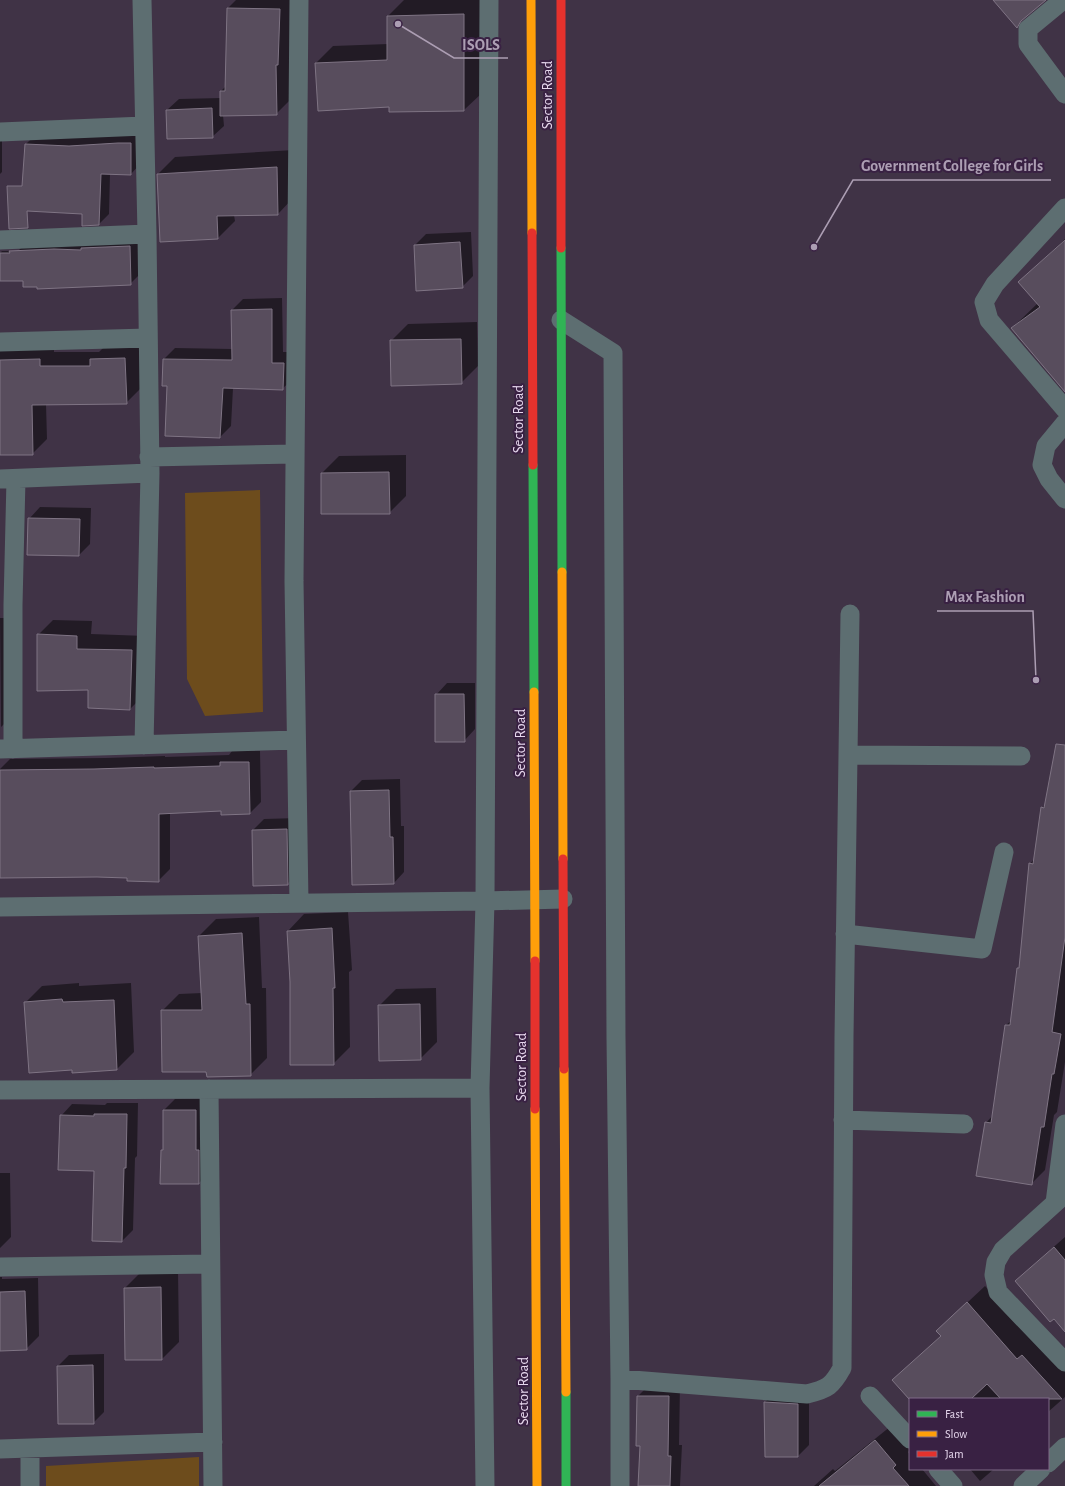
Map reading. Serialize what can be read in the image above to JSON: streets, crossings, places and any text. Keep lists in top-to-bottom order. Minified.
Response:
{"streets":{"main road":["Sector Road"]},"places":["ISOLS","Government College for Girls","Max Fashion"],"legend":["Fast","Slow","Jam"]}
